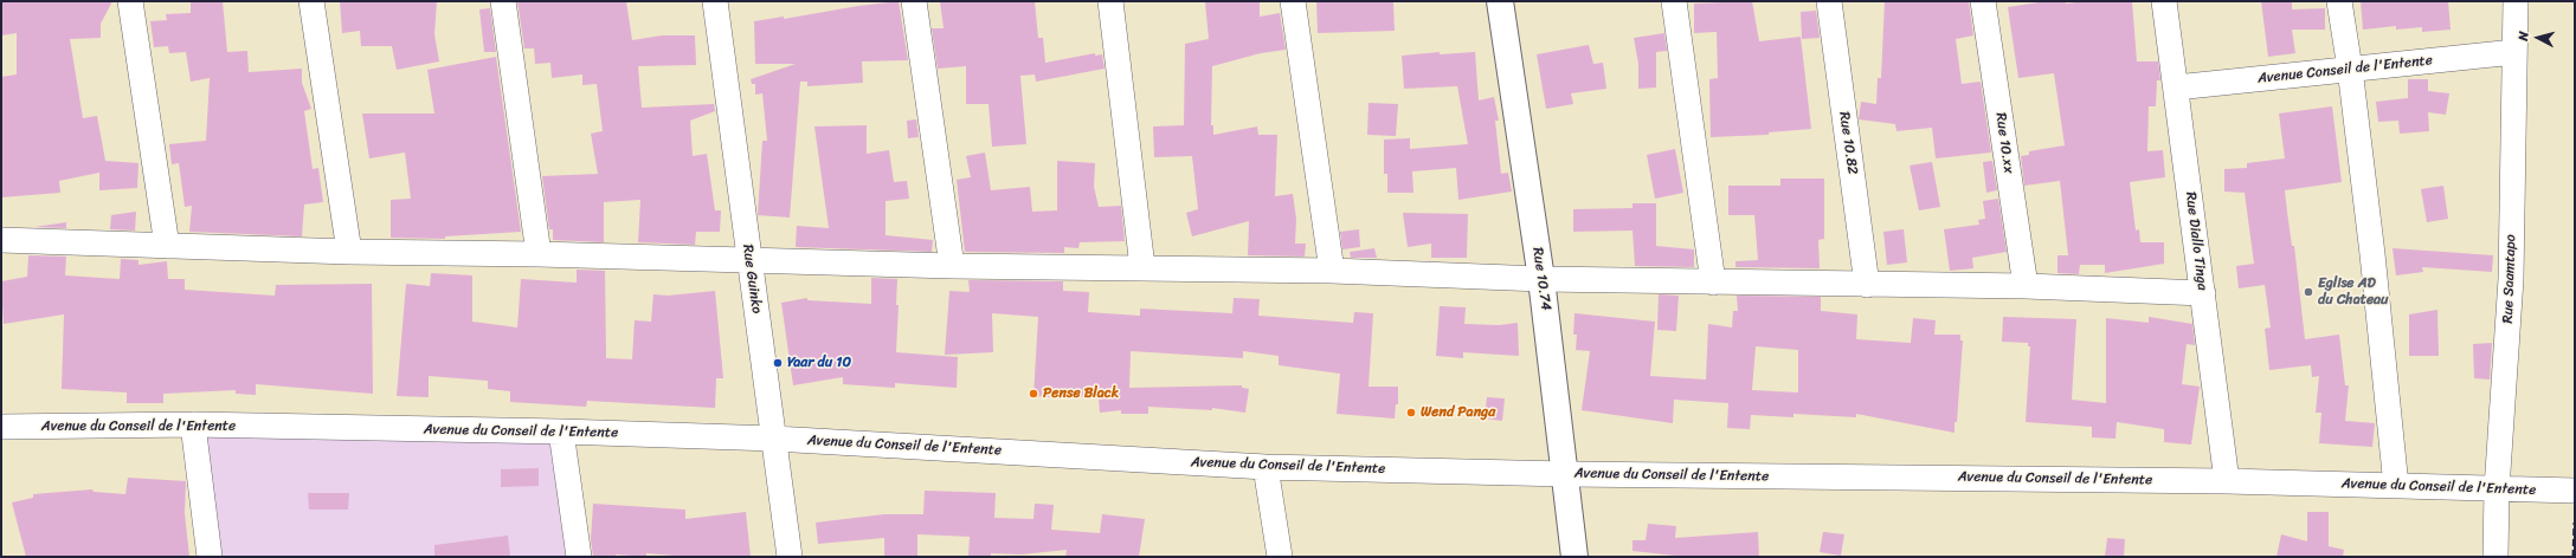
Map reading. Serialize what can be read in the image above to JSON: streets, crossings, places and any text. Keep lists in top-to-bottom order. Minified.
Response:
{"streets":{"main road":["Rue 10.74"],"street":["Avenue Conseil de l'Entente","Rue 10.82","Rue 10.xx","Rue Diallo Tinga","Rue Guinko","Rue Saamtapo","Avenue du Conseil de l'Entente"]},"crossings":[["Avenue Conseil de l'Entente","Rue Diallo Tinga"],["Avenue Conseil de l'Entente","Rue Saamtapo"],["Rue Diallo Tinga","Avenue du Conseil de l'Entente"],["Rue Guinko","Avenue du Conseil de l'Entente"],["Rue 10.74","Avenue du Conseil de l'Entente"],["Rue Saamtapo","Avenue du Conseil de l'Entente"]],"places":["Eglise AD du Chateau","Yaar du 10","Pense Black","Wend Panga"],"north":"left"}
